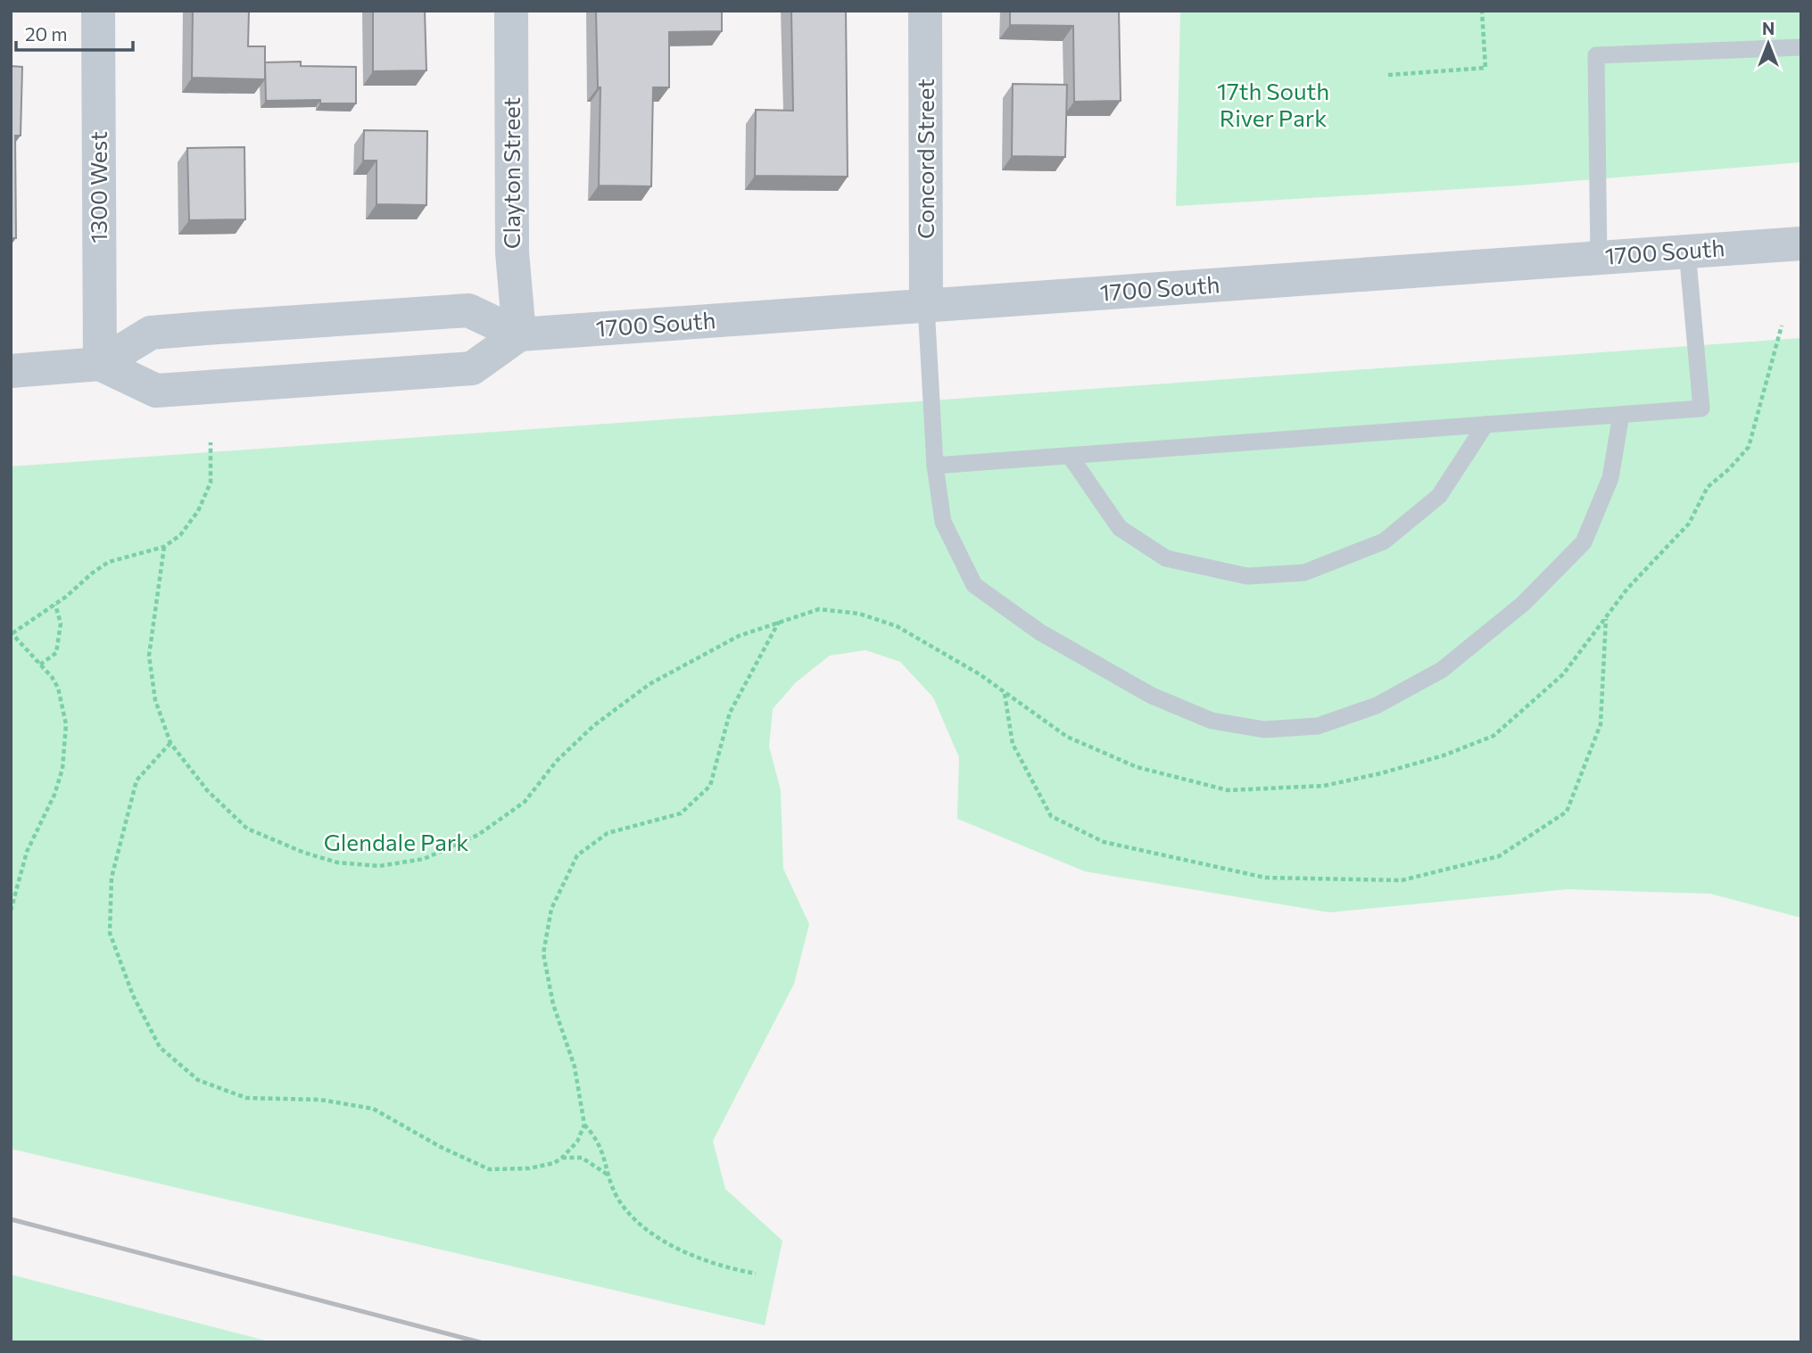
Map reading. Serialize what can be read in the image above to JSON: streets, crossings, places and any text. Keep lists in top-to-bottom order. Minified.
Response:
{"streets":{"street":["Concord Street","Clayton Street","1300 West","1700 South"]},"crossings":[["Concord Street","1700 South"],["Clayton Street","1700 South"],["1300 West","1700 South"]],"parks":["17th South River Park","Glendale Park"],"scale_bar":"20 m","north":"top"}
